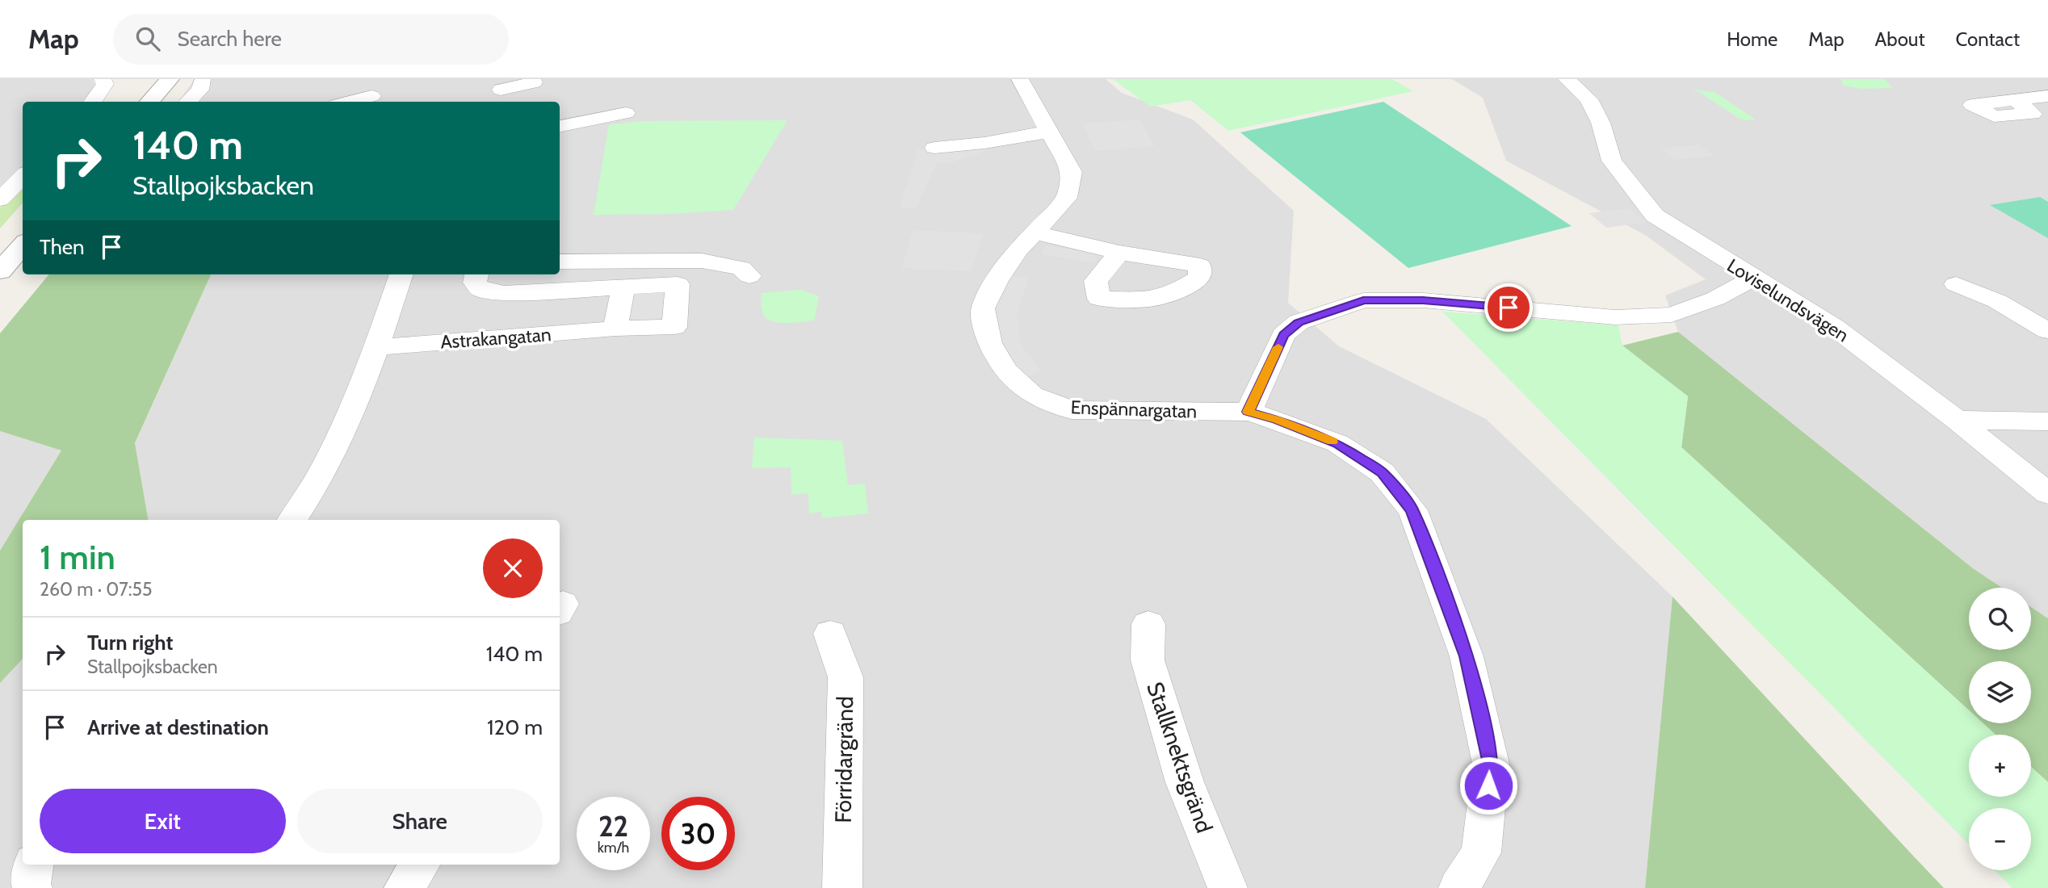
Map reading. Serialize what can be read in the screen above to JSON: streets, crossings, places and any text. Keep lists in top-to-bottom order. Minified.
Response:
{"streets":{"street":["Loviselundsvägen","Astrakangatan","Enspännargatan","Stallknektsgränd","Förridargränd"]},"page":{"header":"Map","search":"Search here","nav":["Home","Map","About","Contact"],"turn":["140 m","Stallpojksbacken"],"then":"Then","heading":["1 min","260 m · 07:55"],"map_buttons":["+","−"],"list":[{"name":"Turn right","note":"Stallpojksbacken","value":"140 m"},{"name":"Arrive at destination","value":"120 m"}],"buttons":["Exit","Share"],"speed":"22 km/h","limit":"30"}}
